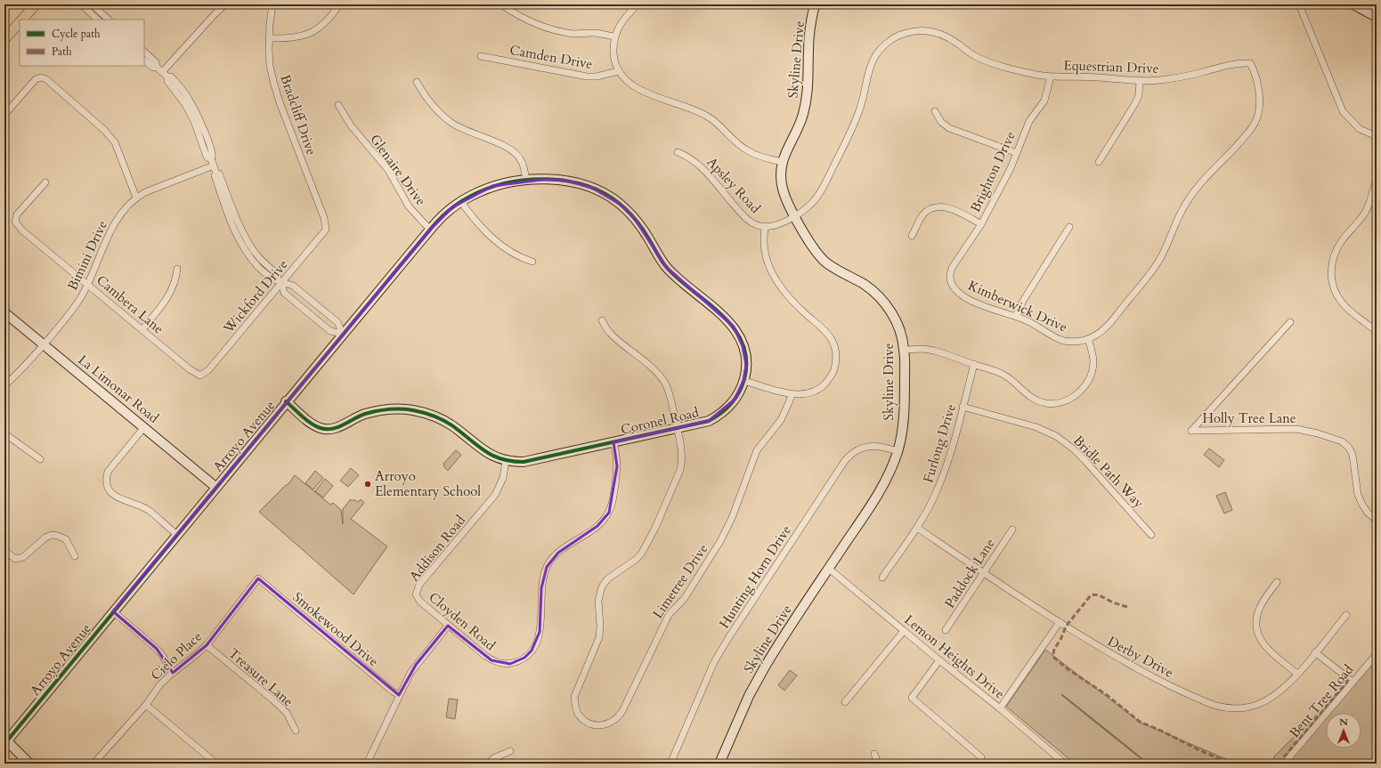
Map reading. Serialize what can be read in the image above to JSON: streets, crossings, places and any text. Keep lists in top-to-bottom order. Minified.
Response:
{"streets":{"street":["Camden Drive","Skyline Drive","Equestrian Drive","Bradcliff Drive","Glenaire Drive","Brighton Drive","Apsley Road","Bimini Drive","Wickford Drive","Cambera Lane","Kimberwick Drive","La Limonar Road","Holly Tree Lane","Coronel Road","Arroyo Avenue","Furlong Drive","Bridle Path Way","Addison Road","Paddock Lane","Hunting Horn Drive","Limetree Drive","Cloyden Road","Smokewood Drive","Cielo Place","Lemon Heights Drive","Derby Drive","Treasure Lane","Bent Tree Road"]},"crossings":[["Skyline Drive","Equestrian Drive"],["Skyline Drive","Apsley Road"],["Skyline Drive","Hunting Horn Drive"],["Skyline Drive","Lemon Heights Drive"],["Equestrian Drive","Brighton Drive"],["Equestrian Drive","Apsley Road"],["Equestrian Drive","Kimberwick Drive"],["Bradcliff Drive","Wickford Drive"],["Glenaire Drive","Arroyo Avenue"],["Brighton Drive","Kimberwick Drive"],["Bimini Drive","Cambera Lane"],["Bimini Drive","La Limonar Road"],["Wickford Drive","Cambera Lane"],["La Limonar Road","Arroyo Avenue"],["Coronel Road","Arroyo Avenue"],["Coronel Road","Addison Road"],["Coronel Road","Limetree Drive"],["Coronel Road","Cloyden Road"],["Furlong Drive","Bridle Path Way"],["Furlong Drive","Derby Drive"],["Addison Road","Cloyden Road"],["Paddock Lane","Derby Drive"],["Smokewood Drive","Cielo Place"],["Cielo Place","Treasure Lane"]],"places":["Arroyo Elementary School"],"legend":["Cycle path","Path"],"north":"top"}
